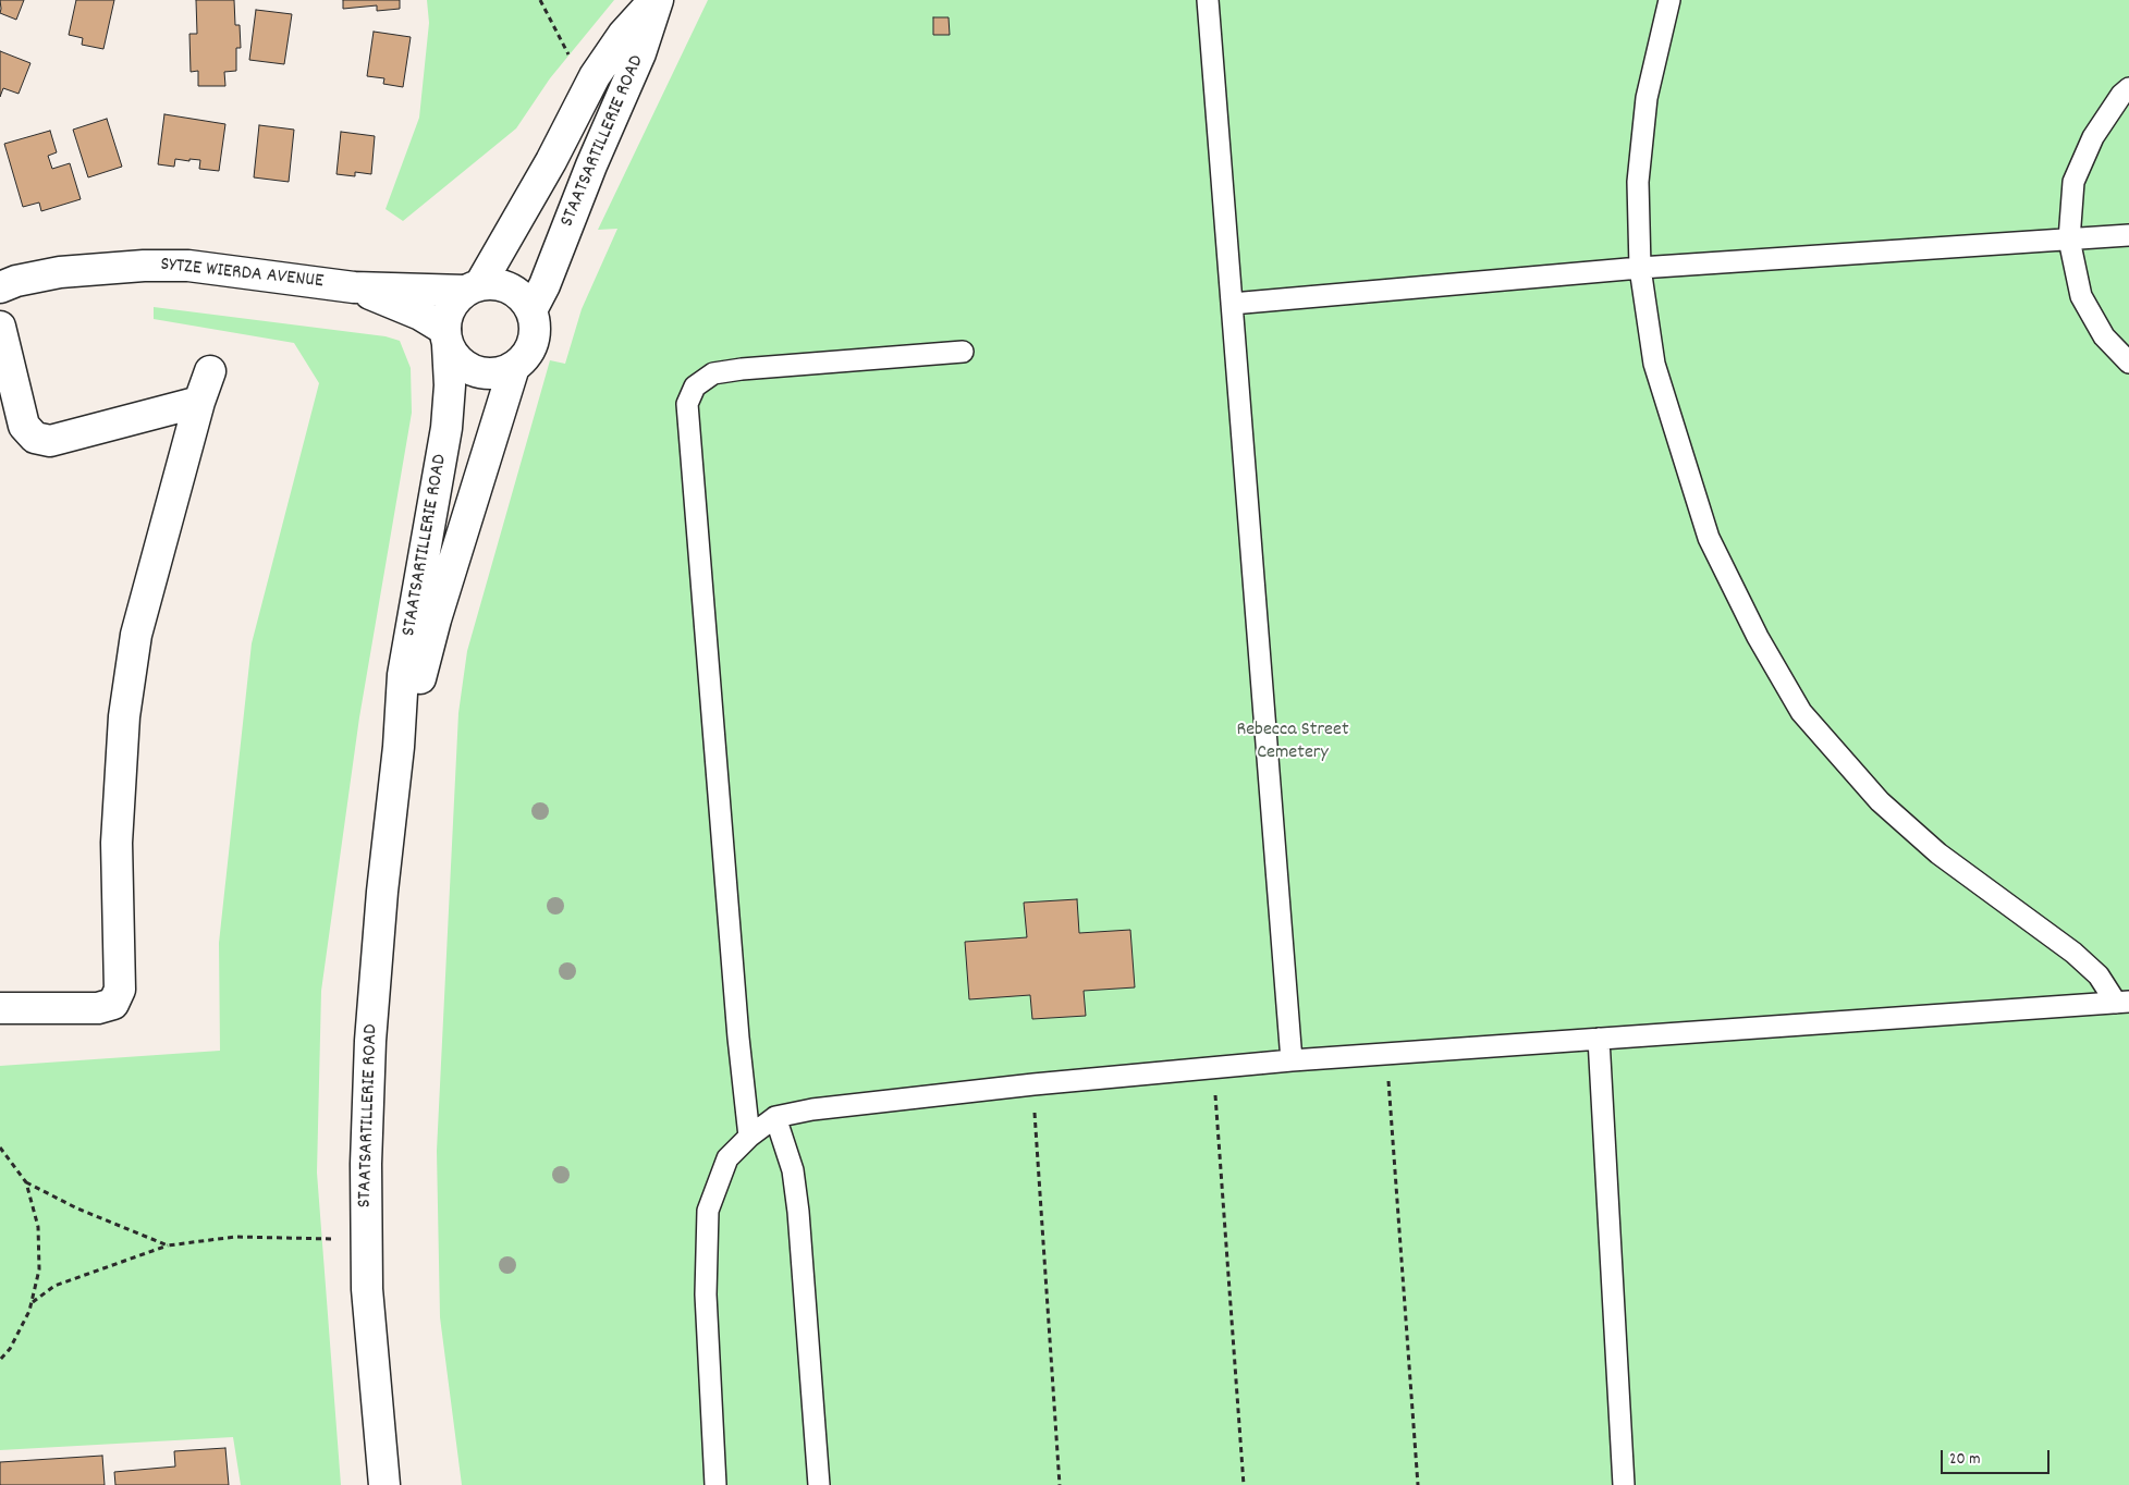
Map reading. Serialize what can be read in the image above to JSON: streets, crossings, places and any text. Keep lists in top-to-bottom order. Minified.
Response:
{"streets":{"street":["STAATSARTILLERIE ROAD","SYTZE WIERDA AVENUE"]},"crossings":[["STAATSARTILLERIE ROAD","SYTZE WIERDA AVENUE"]],"parks":["Rebecca Street Cemetery"],"scale_bar":"20 m"}
